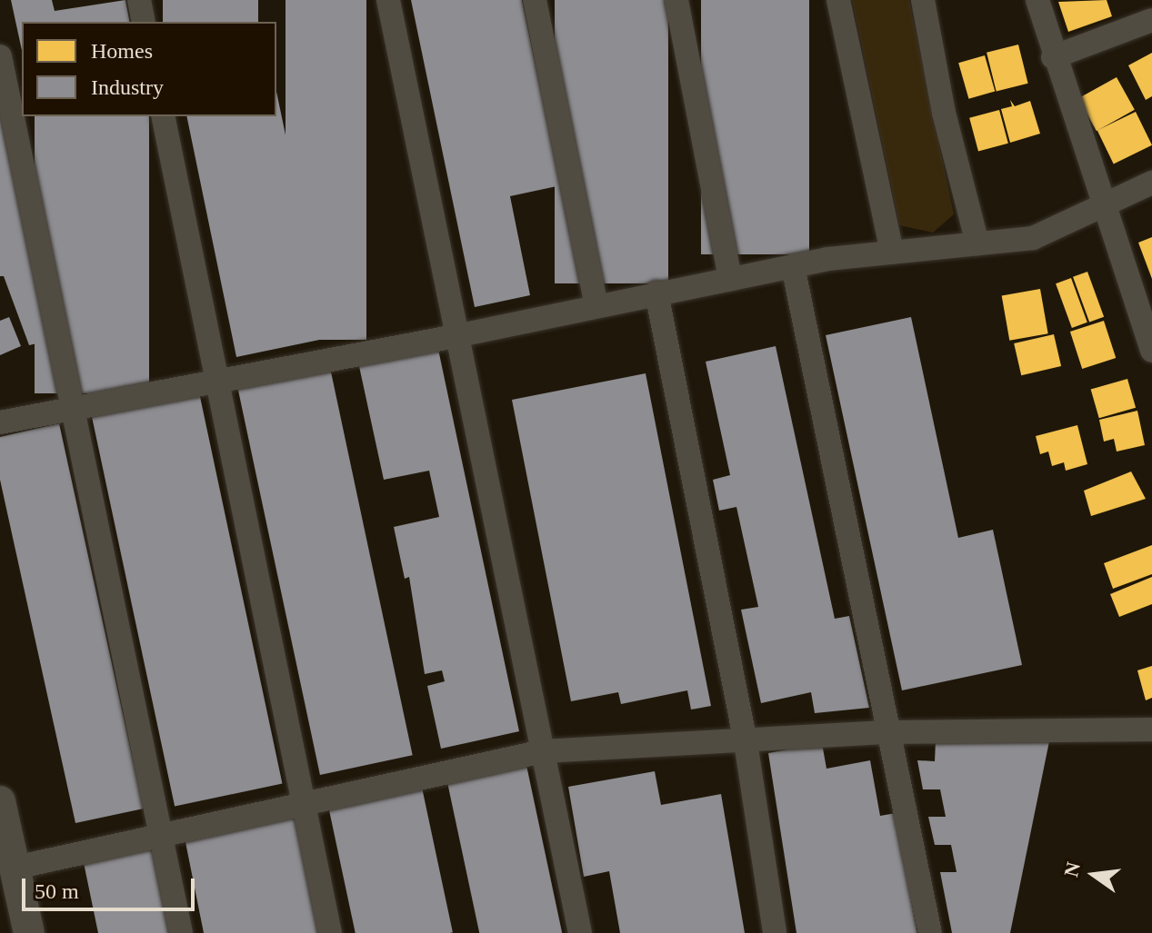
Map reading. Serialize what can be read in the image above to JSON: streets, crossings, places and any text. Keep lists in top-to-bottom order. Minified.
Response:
{"legend":["Homes","Industry"],"scale_bar":"50 m","north":"left"}
